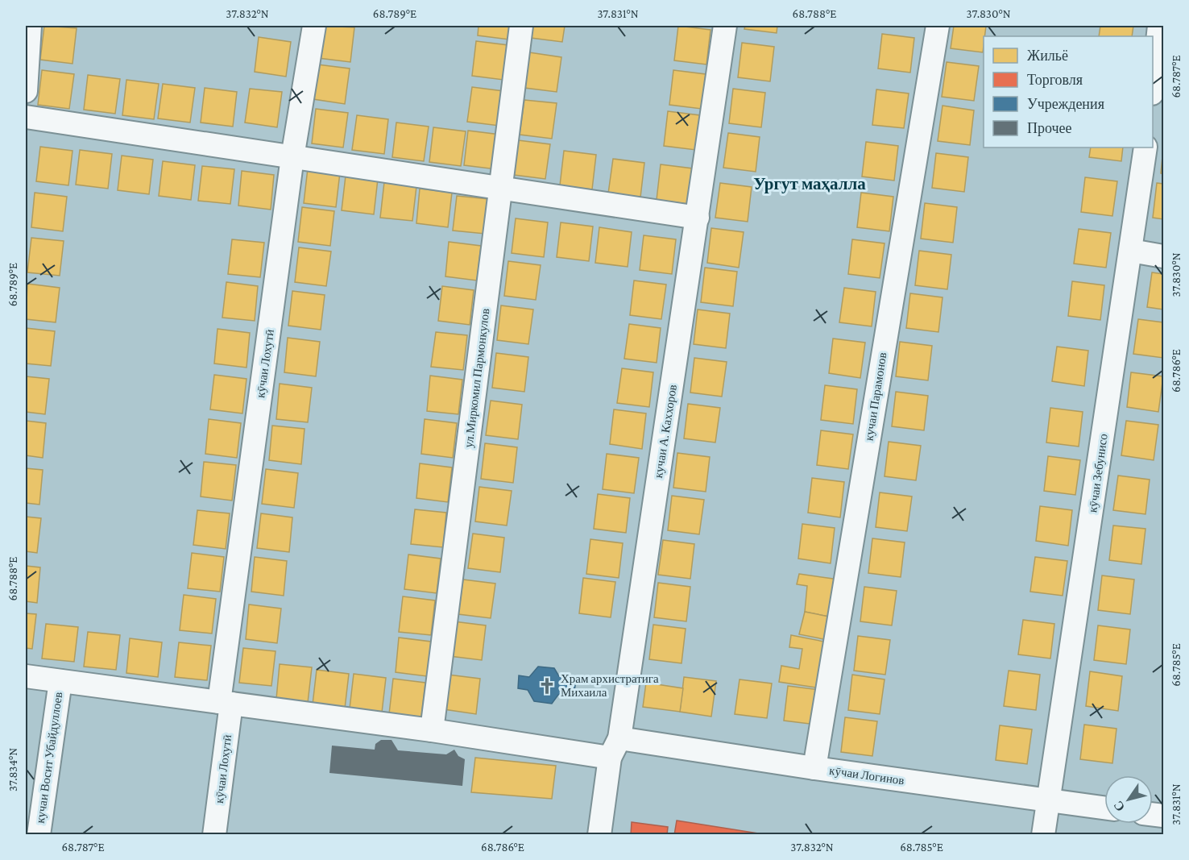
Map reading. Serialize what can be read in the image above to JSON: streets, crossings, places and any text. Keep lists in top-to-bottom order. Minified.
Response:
{"streets":{"street":["кӯчаи Лохутӣ","ул.Миркомил Пармонкулов","кучаи Парамонов","кучаи А. Каххоров","кӯчаи Зебунисо","кучаи Восит Убайдуллоев","кӯчаи Логинов"]},"crossings":[["кӯчаи Лохутӣ","кучаи Восит Убайдуллоев"],["ул.Миркомил Пармонкулов","кучаи Восит Убайдуллоев"],["ул.Миркомил Пармонкулов","кӯчаи Логинов"],["кучаи Парамонов","кӯчаи Логинов"],["кучаи А. Каххоров","кӯчаи Логинов"],["кӯчаи Зебунисо","кӯчаи Логинов"],["кучаи Восит Убайдуллоев","кӯчаи Логинов"]],"districts":["Ургут маҳалла"],"places":{"church":["Храм архистратига Михаила"]},"legend":["Жильё","Торговля","Учреждения","Прочее"],"north":"bottom left","coordinates":["37.832°N","68.789°E","37.831°N","68.788°E","37.830°N","68.787°E","68.786°E","68.785°E","37.834°N"]}
